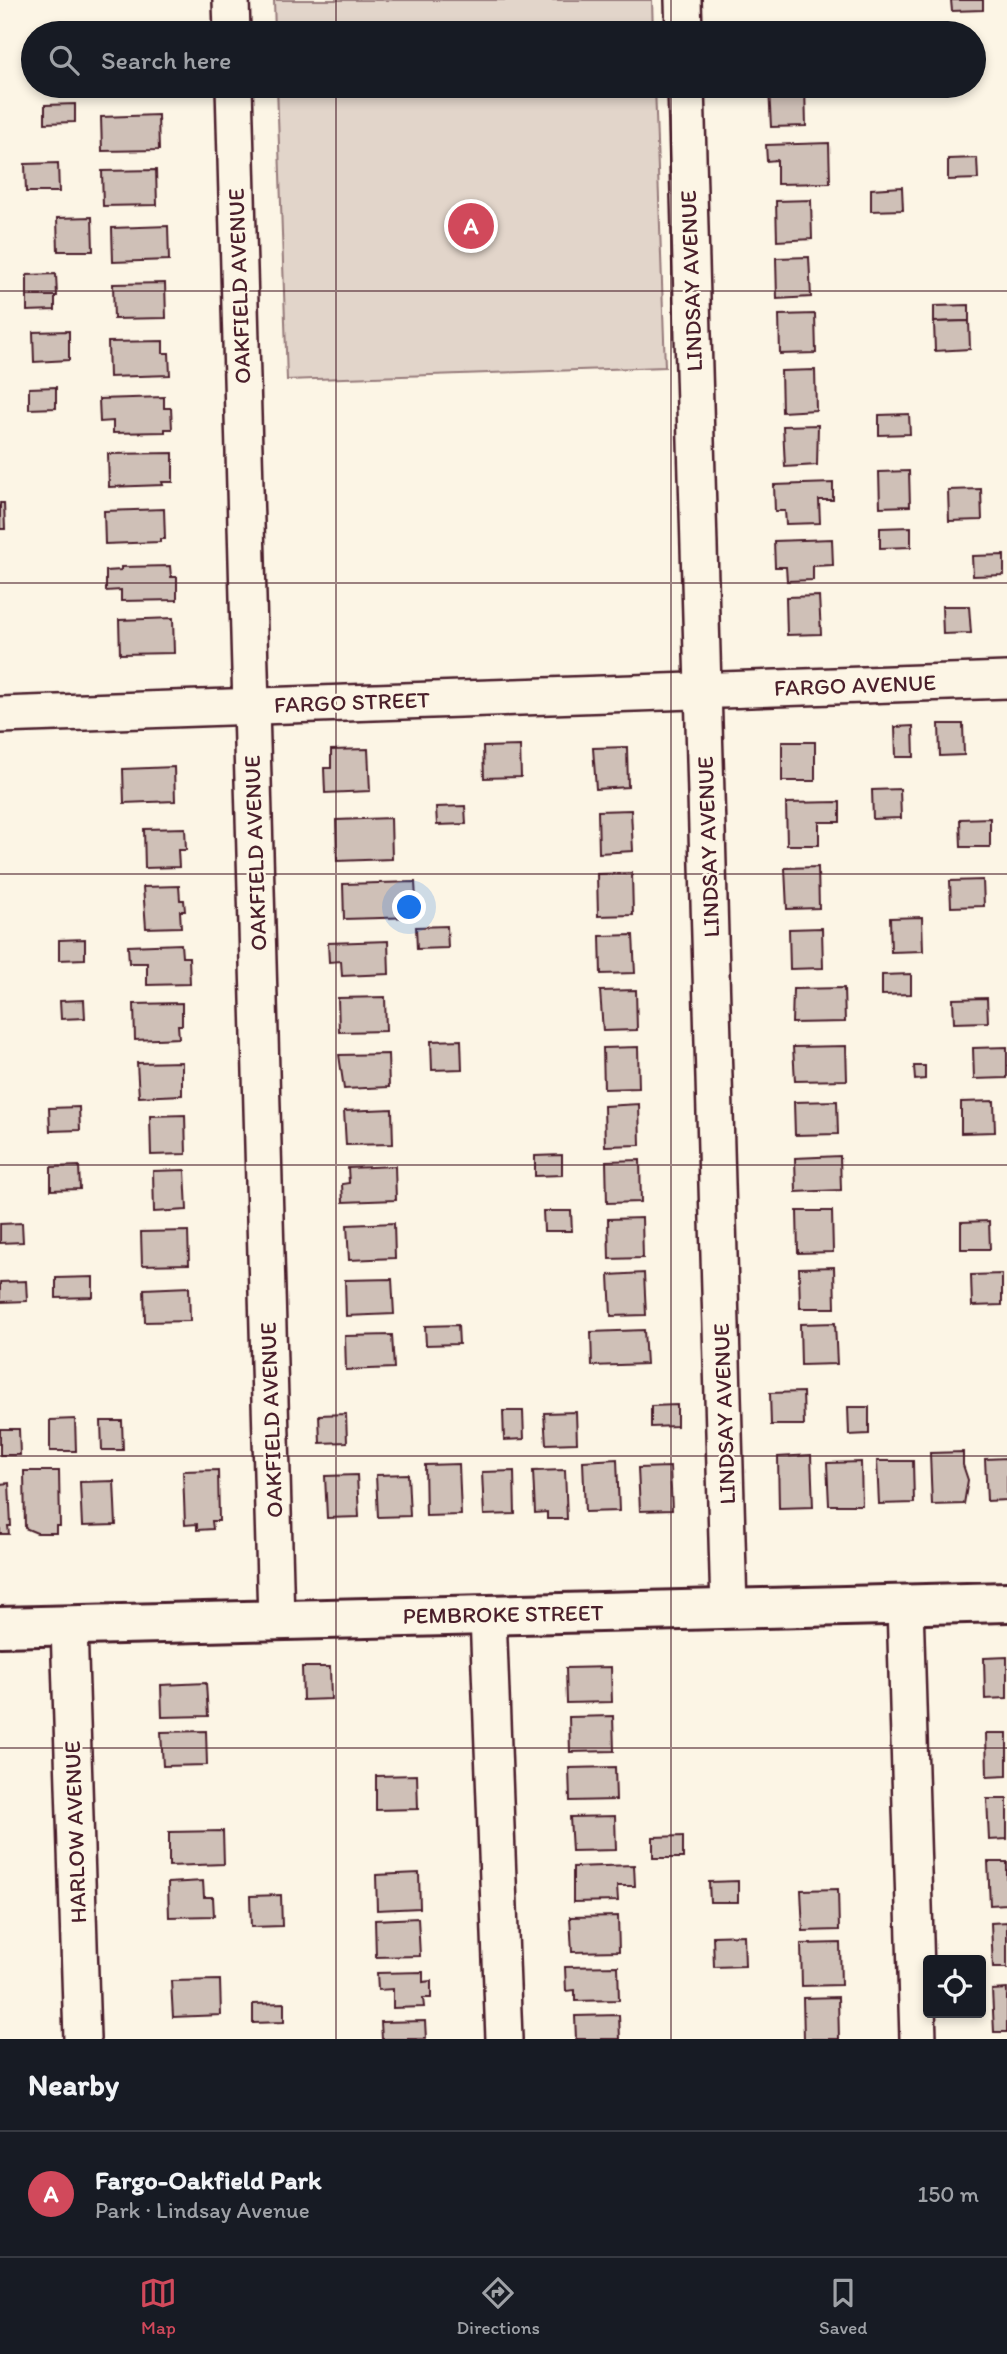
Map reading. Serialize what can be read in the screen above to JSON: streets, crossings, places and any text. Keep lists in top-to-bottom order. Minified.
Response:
{"streets":{"street":["LINDSAY AVENUE","OAKFIELD AVENUE","FARGO AVENUE","FARGO STREET","PEMBROKE STREET","HARLOW AVENUE"]},"crossings":[["LINDSAY AVENUE","FARGO AVENUE"],["LINDSAY AVENUE","FARGO STREET"],["LINDSAY AVENUE","PEMBROKE STREET"],["OAKFIELD AVENUE","FARGO STREET"],["OAKFIELD AVENUE","PEMBROKE STREET"],["FARGO AVENUE","FARGO STREET"],["PEMBROKE STREET","HARLOW AVENUE"]],"page":{"search":"Search here","pins":"A","heading":"Nearby","list":[{"mark":"A","name":"Fargo-Oakfield Park","note":"Park · Lindsay Avenue","value":"150 m"}],"nav":["Map","Directions","Saved"]}}
